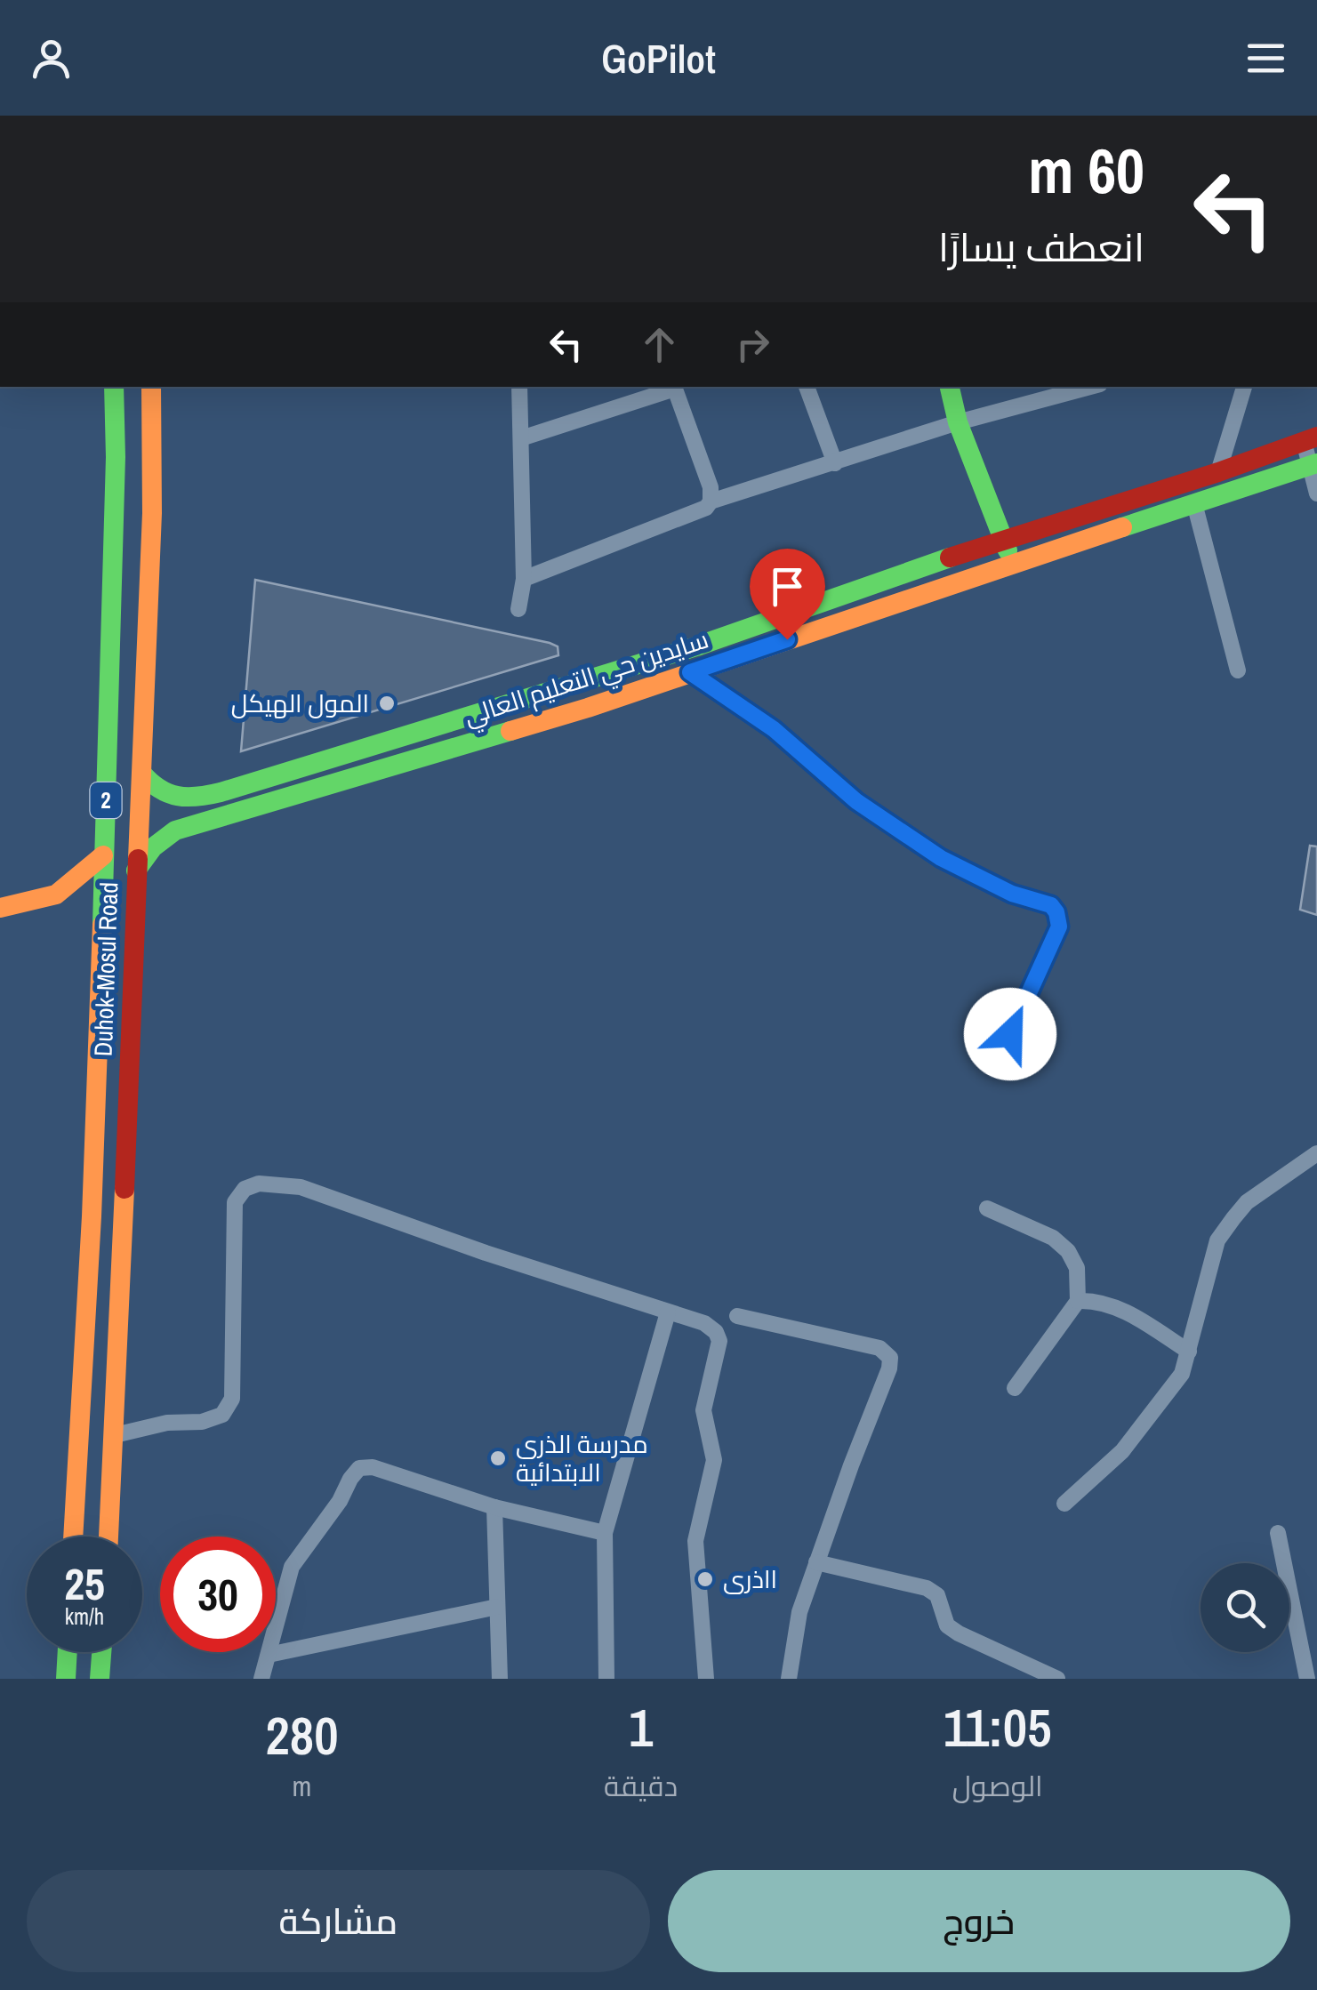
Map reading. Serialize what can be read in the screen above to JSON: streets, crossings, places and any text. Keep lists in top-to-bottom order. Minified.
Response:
{"streets":{"main road":["سايدين حي التعليم العالي","2","Duhok-Mosul Road"]},"crossings":[["سايدين حي التعليم العالي","Duhok-Mosul Road"]],"places":["المول الهيكل","مدرسة الذرى الابتدائية","ااذرى"],"page":{"header":"GoPilot","turn":["60 m","انعطف يسارًا"],"speed":"25 km/h","limit":"30","eta":["11:05","الوصول","1","دقيقة","280","m"],"buttons":["خروج","مشاركة"]}}
